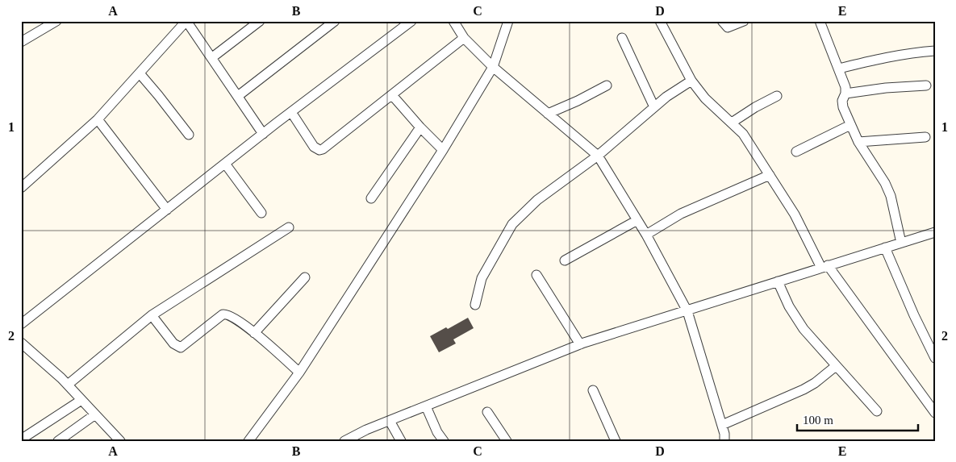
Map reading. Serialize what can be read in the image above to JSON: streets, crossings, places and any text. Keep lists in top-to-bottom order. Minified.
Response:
{"scale_bar":"100 m","grid":{"columns":["A","B","C","D","E"],"rows":["1","2"]}}
